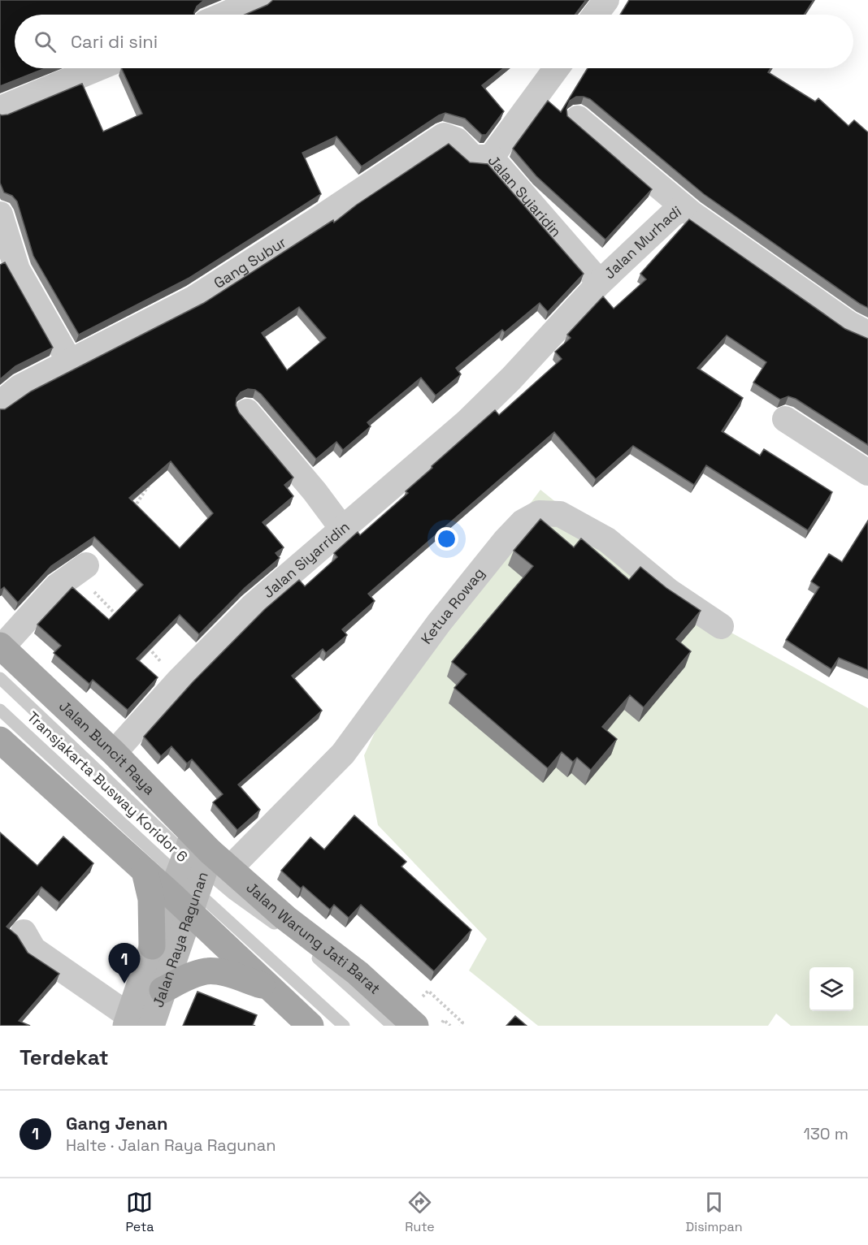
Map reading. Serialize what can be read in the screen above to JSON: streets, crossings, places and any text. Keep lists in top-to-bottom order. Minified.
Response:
{"streets":{"main road":["Jalan Buncit Raya","Jalan Raya Ragunan","Jalan Warung Jati Barat"],"street":["Jalan Syiaridin","Jalan Murhadi","Gang Subur","Jalan Siyarridin","Ketua Rowag"],"lane":["Transjakarta Busway Koridor 6"]},"crossings":[["Jalan Syiaridin","Jalan Murhadi"],["Jalan Syiaridin","Gang Subur"],["Jalan Murhadi","Jalan Siyarridin"],["Jalan Siyarridin","Jalan Buncit Raya"],["Ketua Rowag","Jalan Buncit Raya"],["Ketua Rowag","Transjakarta Busway Koridor 6"],["Ketua Rowag","Jalan Raya Ragunan"],["Ketua Rowag","Jalan Warung Jati Barat"],["Jalan Buncit Raya","Transjakarta Busway Koridor 6"],["Jalan Buncit Raya","Jalan Raya Ragunan"],["Jalan Buncit Raya","Jalan Warung Jati Barat"],["Transjakarta Busway Koridor 6","Jalan Raya Ragunan"],["Transjakarta Busway Koridor 6","Jalan Warung Jati Barat"],["Jalan Raya Ragunan","Jalan Warung Jati Barat"]],"page":{"search":"Cari di sini","pins":"1","heading":"Terdekat","list":[{"mark":"1","name":"Gang Jenan","note":"Halte · Jalan Raya Ragunan","value":"130 m"}],"nav":["Peta","Rute","Disimpan"]}}
